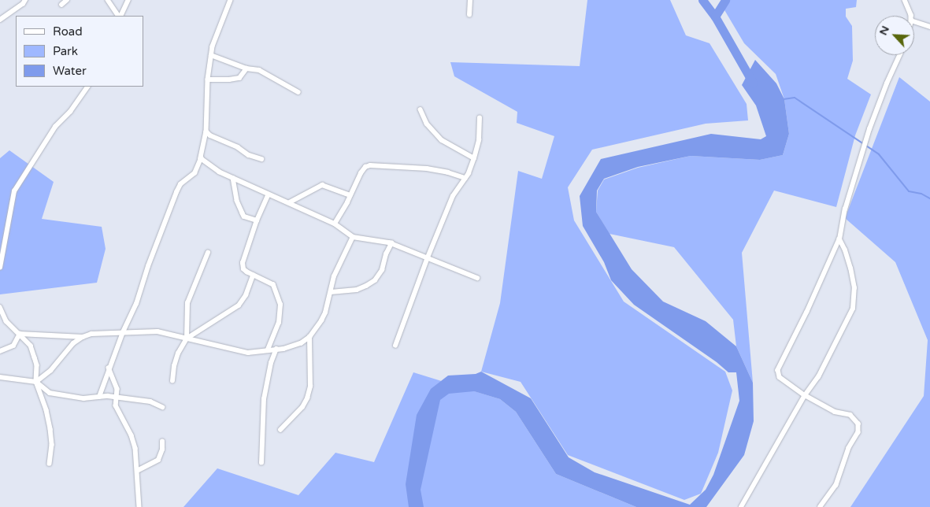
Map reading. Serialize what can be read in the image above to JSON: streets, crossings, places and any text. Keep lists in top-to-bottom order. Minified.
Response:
{"legend":["Road","Park","Water"],"north":"top left"}
